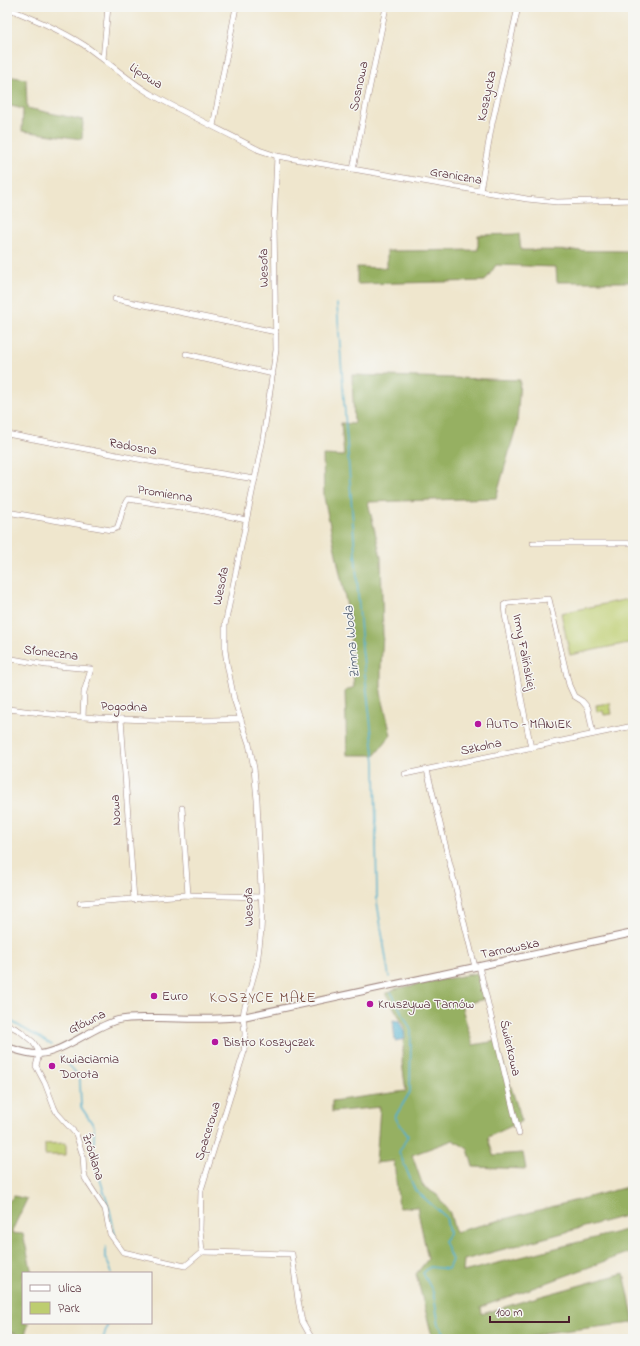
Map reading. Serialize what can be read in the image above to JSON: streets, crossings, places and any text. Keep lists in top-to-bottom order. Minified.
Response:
{"streets":{"street":["Lipowa","Sosnowa","Koszycka","Graniczna","Wesoła","Radosna","Promienna","Irmy Falińskiej","Słoneczna","Pogodna","Szkolna","Nowa","Tarnowska","Główna","Świerkowa","Spacerowa","Źródlana"]},"crossings":[["Lipowa","Graniczna"],["Lipowa","Wesoła"],["Sosnowa","Graniczna"],["Koszycka","Graniczna"],["Graniczna","Wesoła"],["Wesoła","Radosna"],["Wesoła","Promienna"],["Wesoła","Pogodna"],["Wesoła","Główna"],["Wesoła","Spacerowa"],["Irmy Falińskiej","Szkolna"],["Słoneczna","Pogodna"],["Pogodna","Nowa"],["Tarnowska","Główna"],["Tarnowska","Świerkowa"],["Główna","Spacerowa"],["Główna","Źródlana"],["Spacerowa","Źródlana"]],"districts":["KOSZYCE MAŁE"],"water":["Zimna Woda"],"places":["AUTO - MANIEK","Euro","Kruszywa Tarnów","Bistro Koszyczek","Kwiaciarnia Dorota"],"legend":["Ulica","Park"],"scale_bar":"100 m"}
